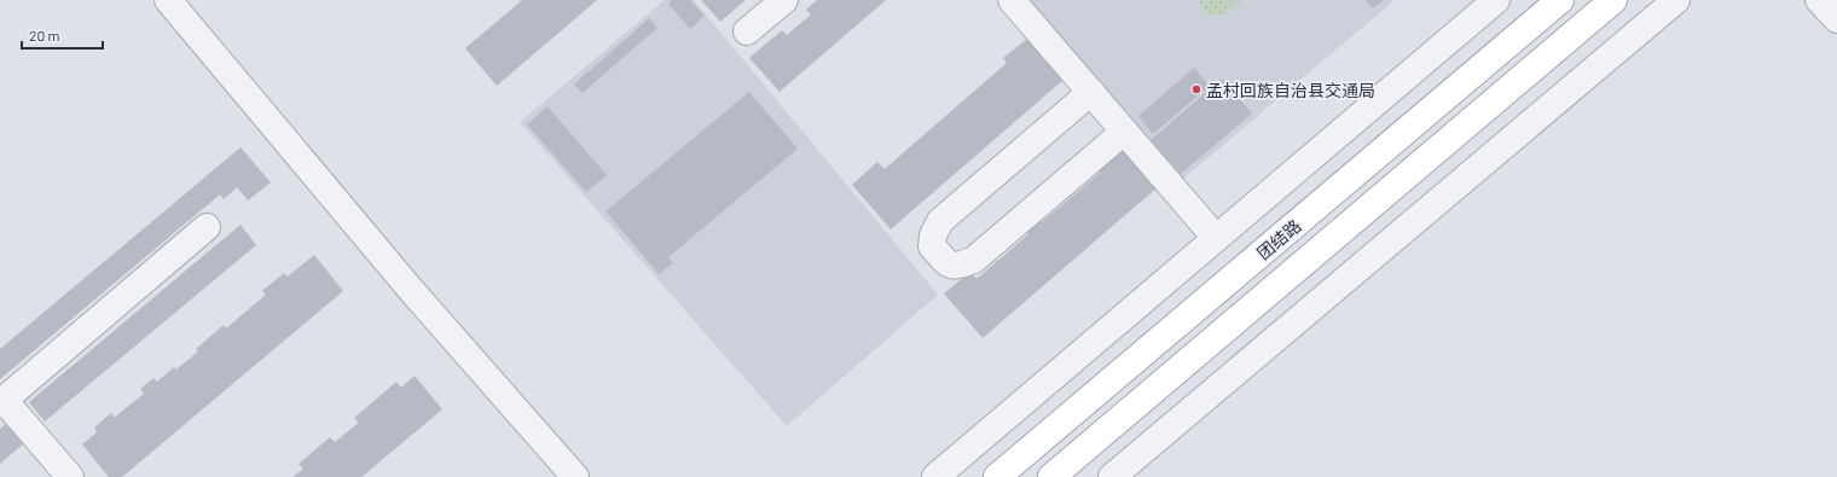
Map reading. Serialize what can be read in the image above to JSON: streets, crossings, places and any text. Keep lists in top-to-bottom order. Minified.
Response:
{"streets":{"main road":["团结路"]},"places":["孟村回族自治县交通局"],"scale_bar":"20 m"}
